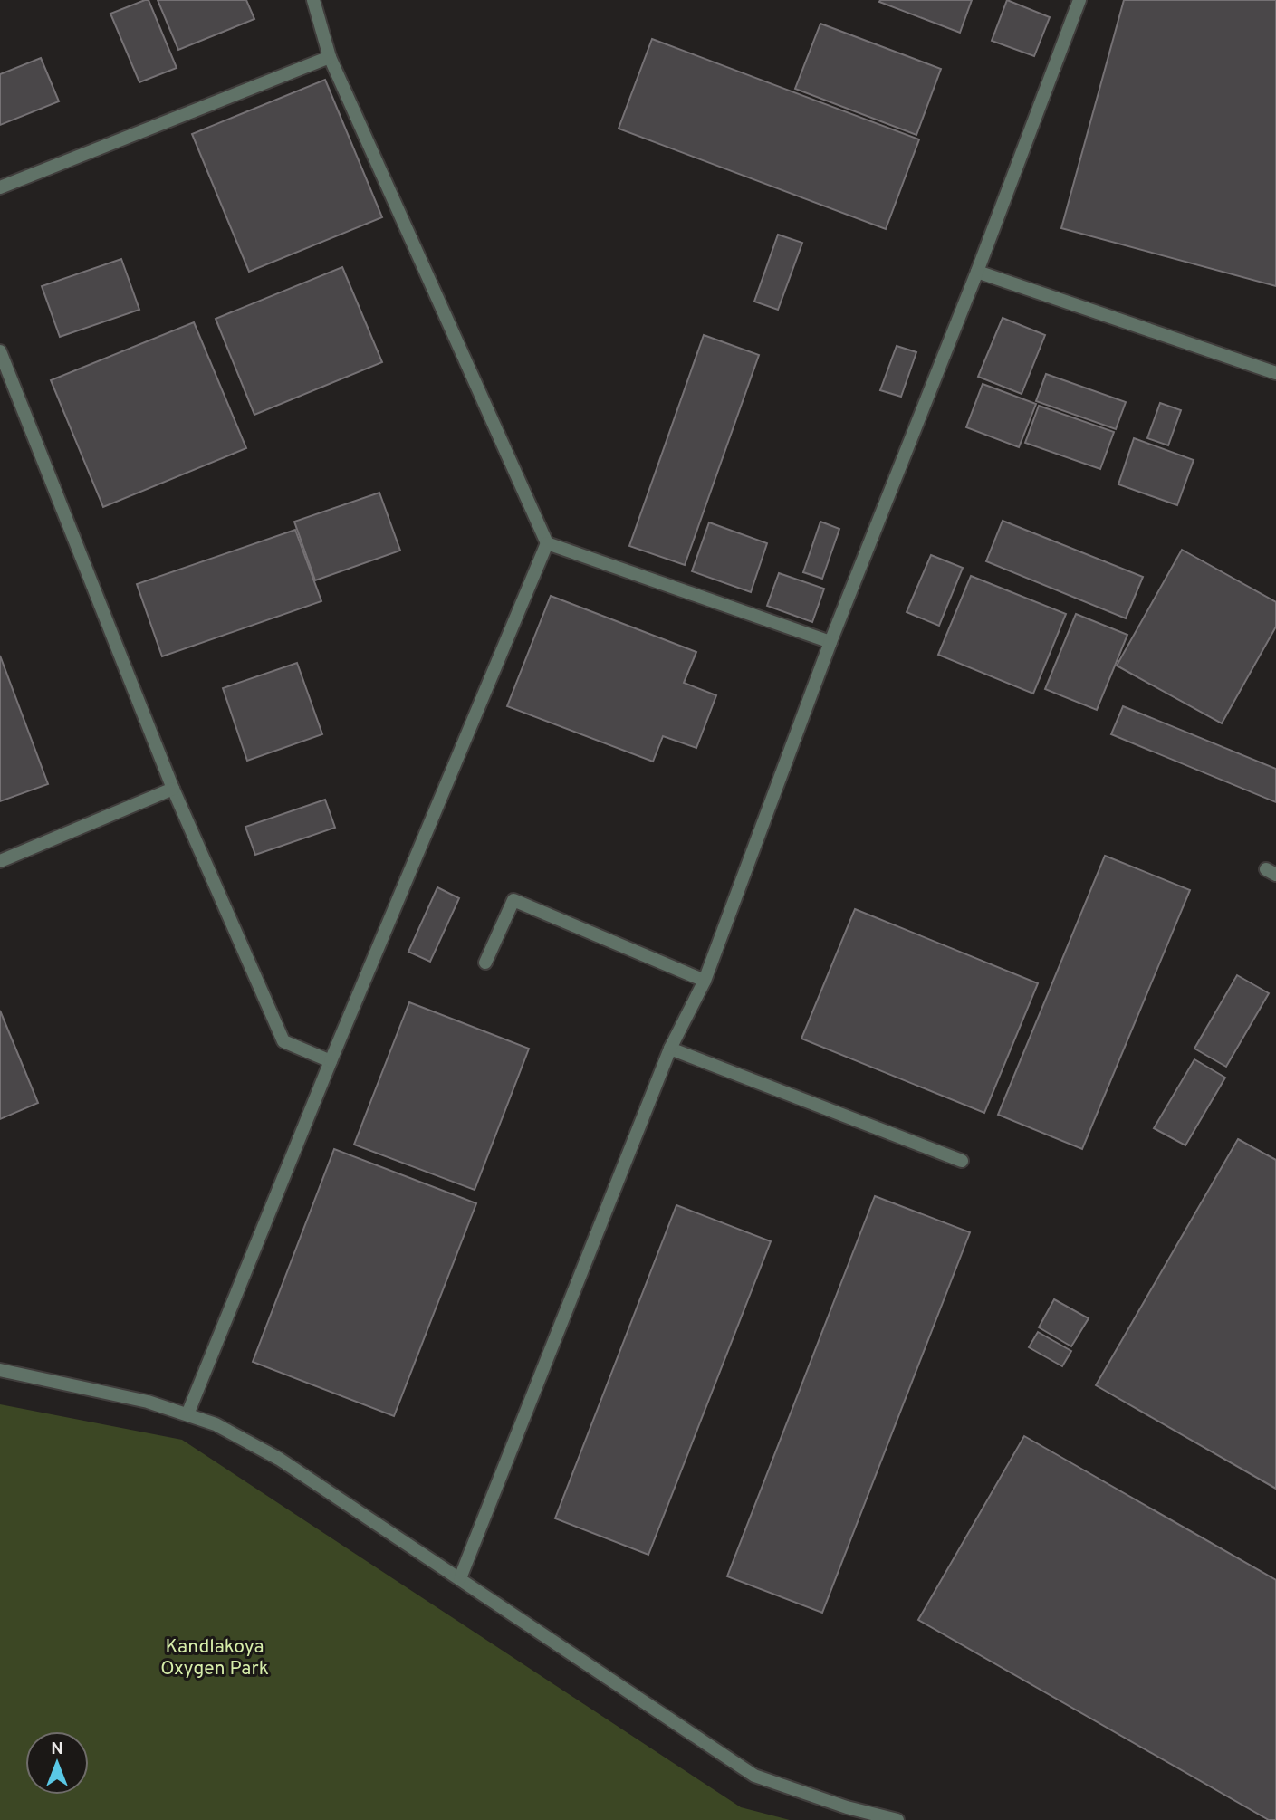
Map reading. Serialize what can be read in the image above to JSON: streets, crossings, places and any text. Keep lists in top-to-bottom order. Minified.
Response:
{"parks":["Kandlakoya Oxygen Park"],"north":"top"}
